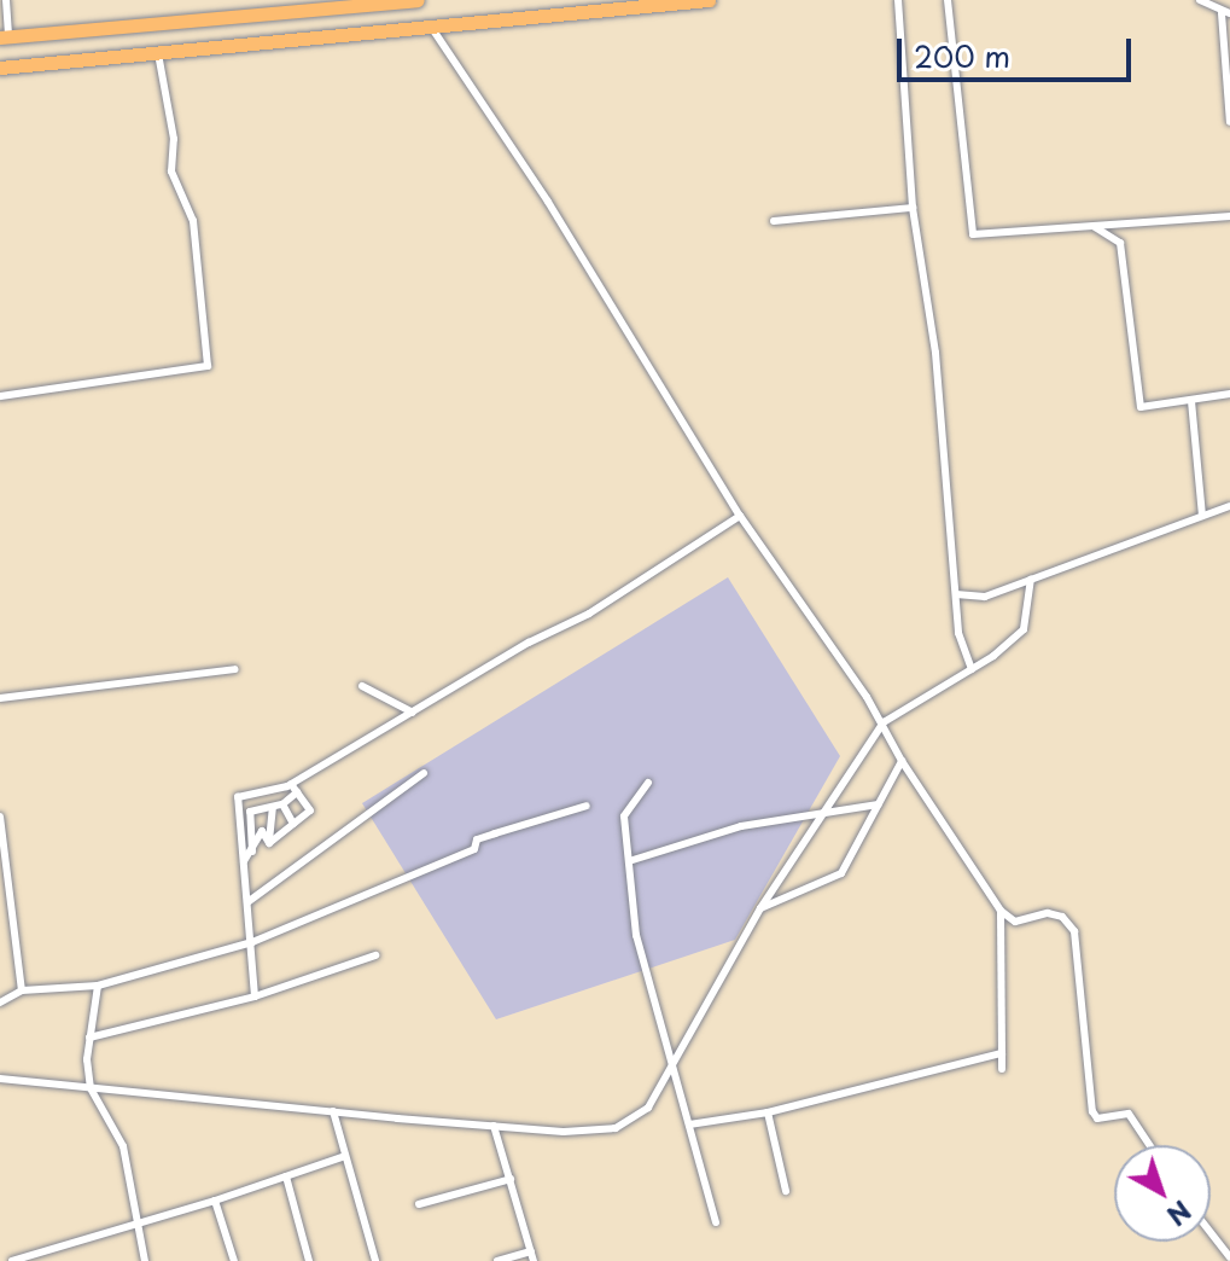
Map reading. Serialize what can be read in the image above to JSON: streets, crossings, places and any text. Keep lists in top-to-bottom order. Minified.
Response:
{"scale_bar":"200 m","north":"bottom right"}
